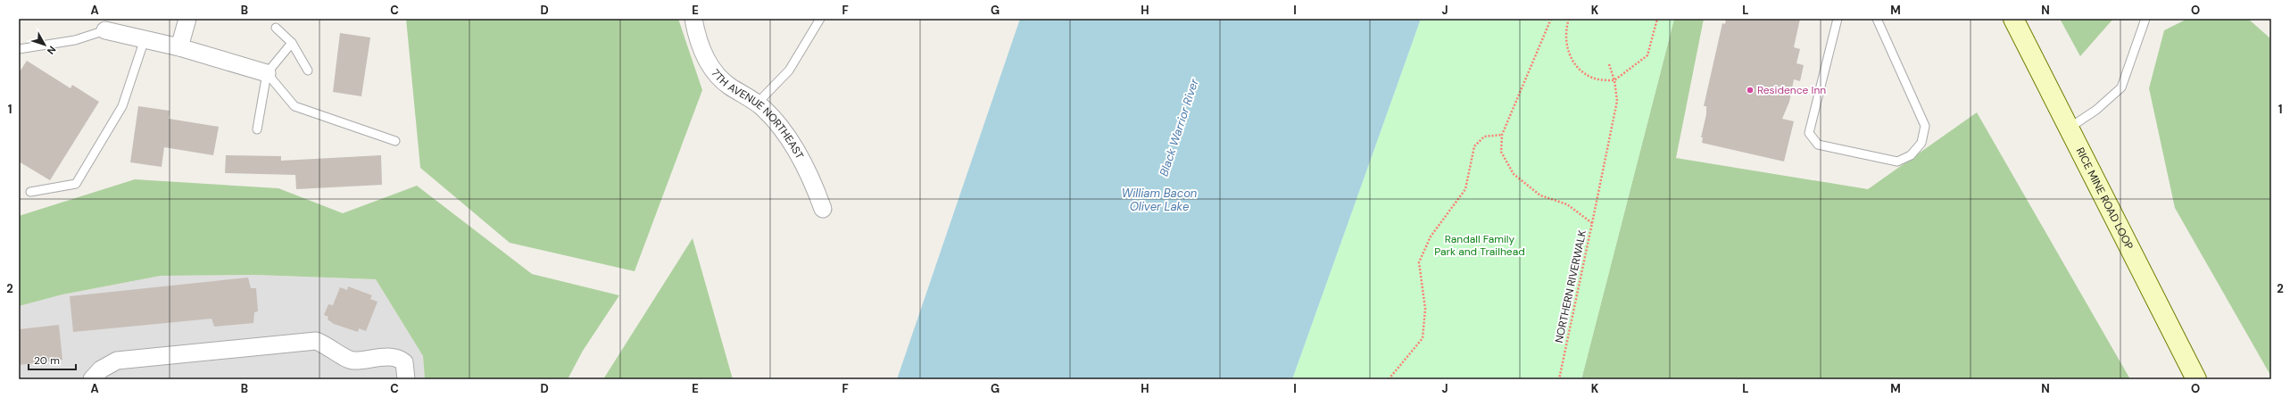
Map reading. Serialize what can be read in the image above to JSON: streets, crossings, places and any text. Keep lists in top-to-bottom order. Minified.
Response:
{"streets":{"main road":["RICE MINE ROAD LOOP"],"street":["7TH AVENUE NORTHEAST"],"path":["NORTHERN RIVERWALK"]},"water":["Black Warrior River","William Bacon Oliver Lake"],"parks":["Randall Family Park and Trailhead"],"places":["Residence Inn"],"scale_bar":"20 m","north":"bottom right","grid":{"columns":["A","B","C","D","E","F","G","H","I","J","K","L","M","N","O"],"rows":["1","2"]}}
